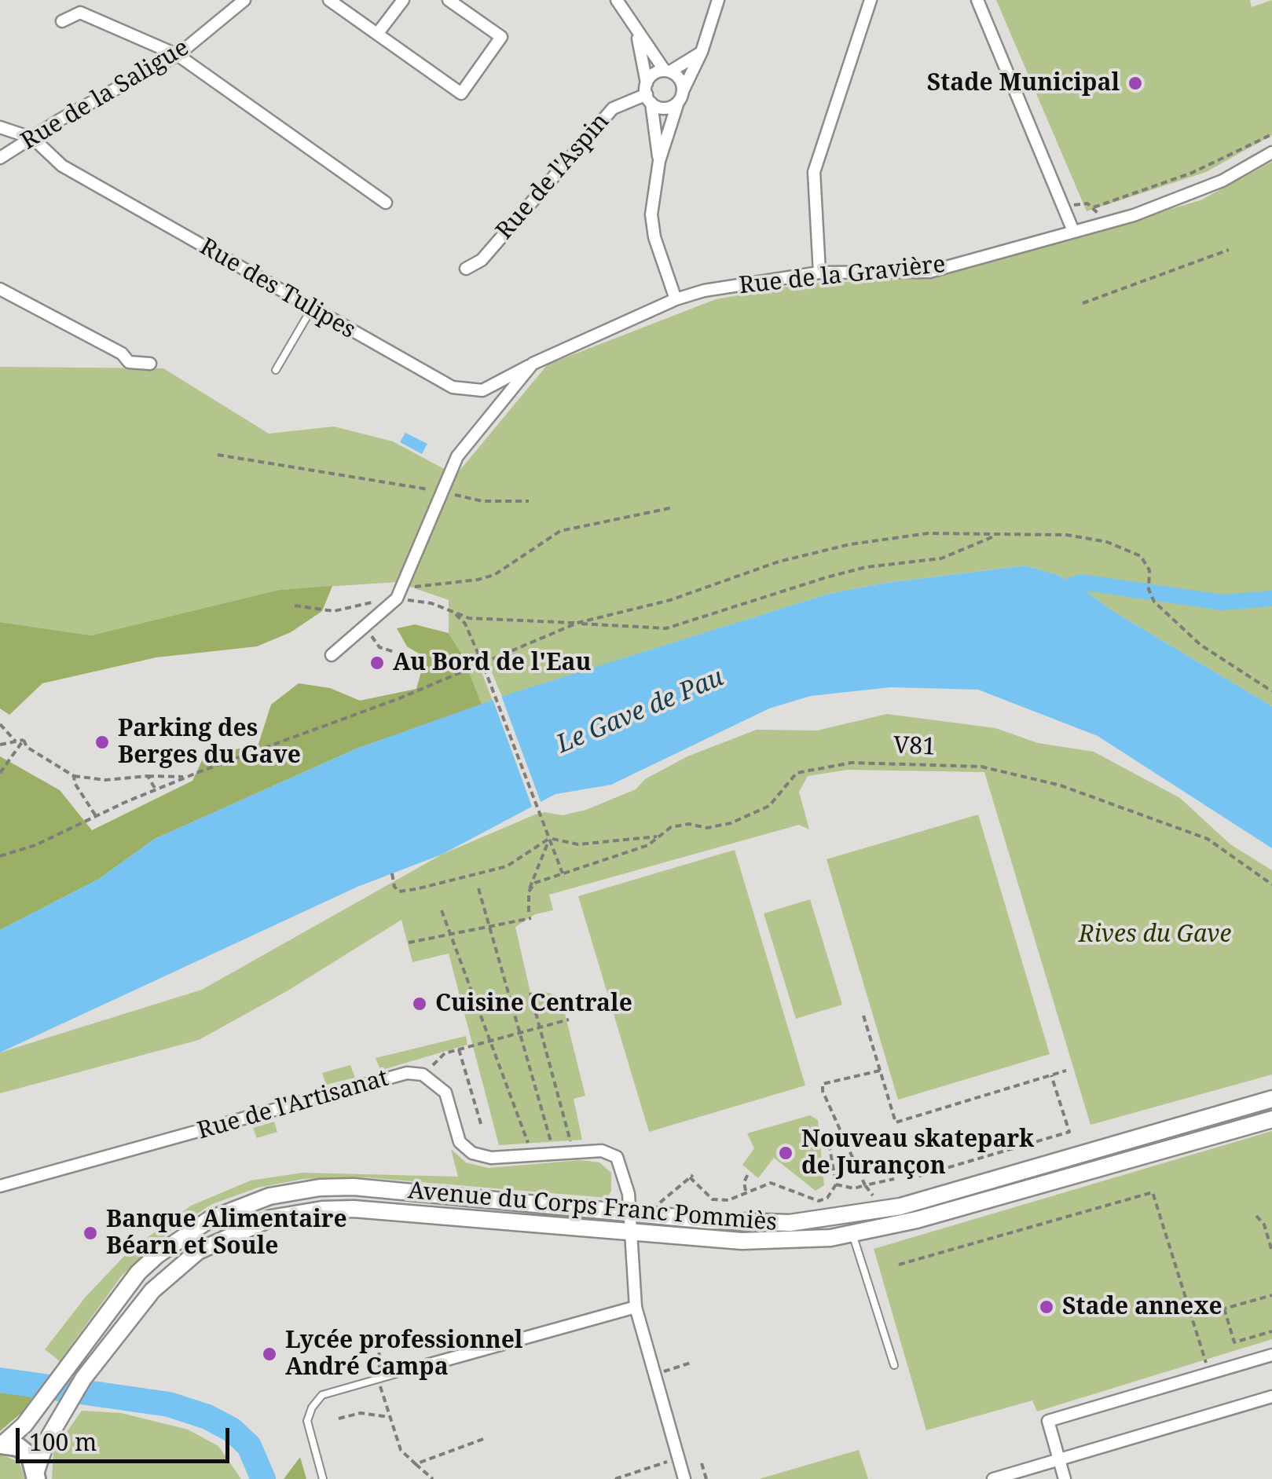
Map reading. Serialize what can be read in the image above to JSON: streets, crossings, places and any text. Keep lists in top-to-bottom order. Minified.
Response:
{"streets":{"main road":["Avenue du Corps Franc Pommiès"],"street":["Rue de la Saligue","Rue de l'Aspin","Rue de la Gravière","Rue des Tulipes","Rue de l'Artisanat"],"path":["V81"]},"crossings":[["Rue de la Saligue","Rue des Tulipes"],["Rue de la Gravière","Rue des Tulipes"],["Rue de l'Artisanat","Avenue du Corps Franc Pommiès"]],"water":["Le Gave de Pau"],"parks":["Rives du Gave"],"places":["Stade Municipal","Au Bord de l'Eau","Parking des Berges du Gave","Cuisine Centrale","Nouveau skatepark de Jurançon","Banque Alimentaire Béarn et Soule","Stade annexe","Lycée professionnel André Campa"],"scale_bar":"100 m"}
